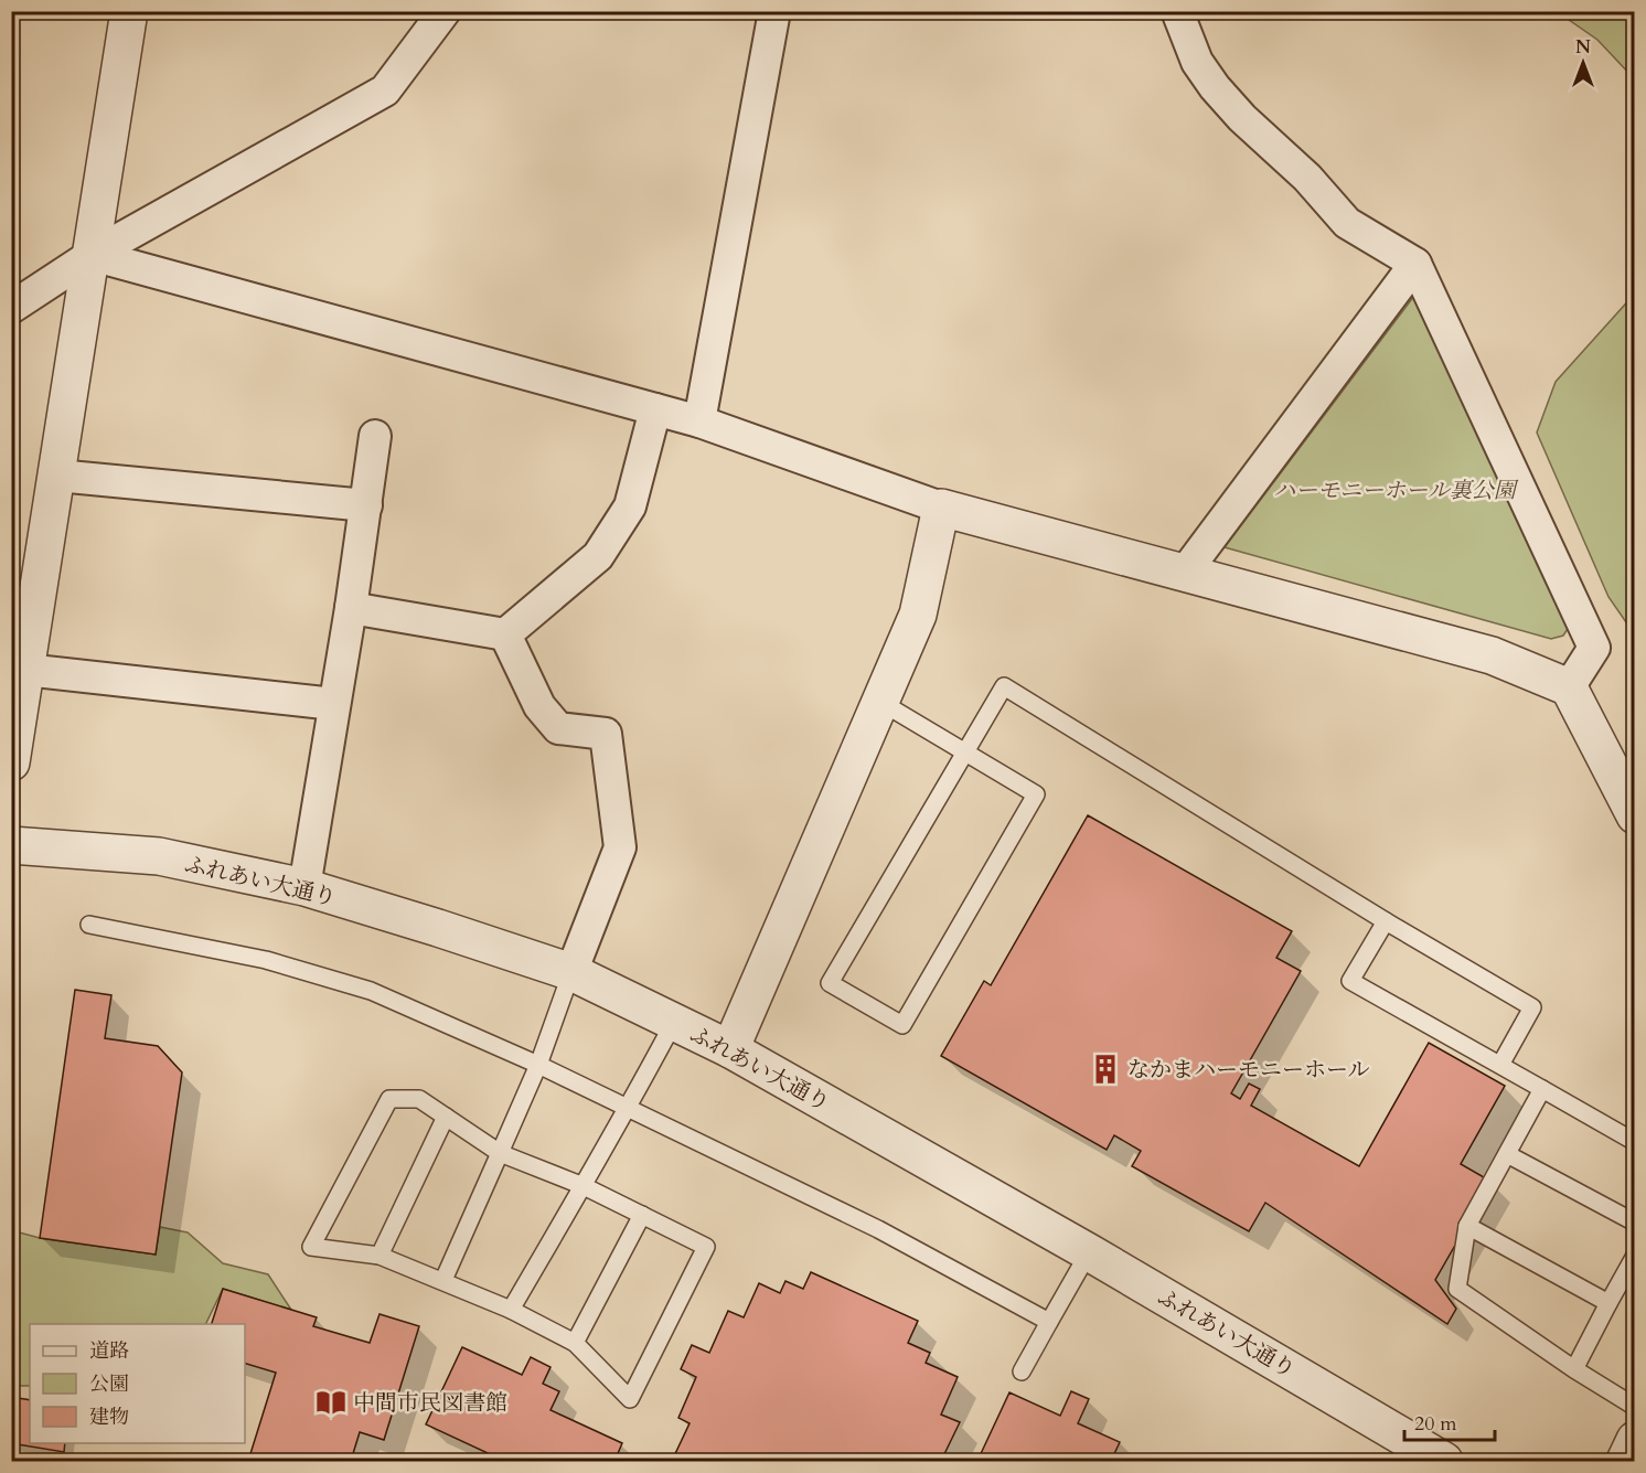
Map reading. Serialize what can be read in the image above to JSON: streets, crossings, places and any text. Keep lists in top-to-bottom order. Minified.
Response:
{"streets":{"street":["ふれあい大通り"]},"parks":["ハーモニーホール裏公園"],"places":{"building":["なかまハーモニーホール"],"library":["中間市民図書館"]},"legend":["道路","公園","建物"],"scale_bar":"20 m","north":"top"}
